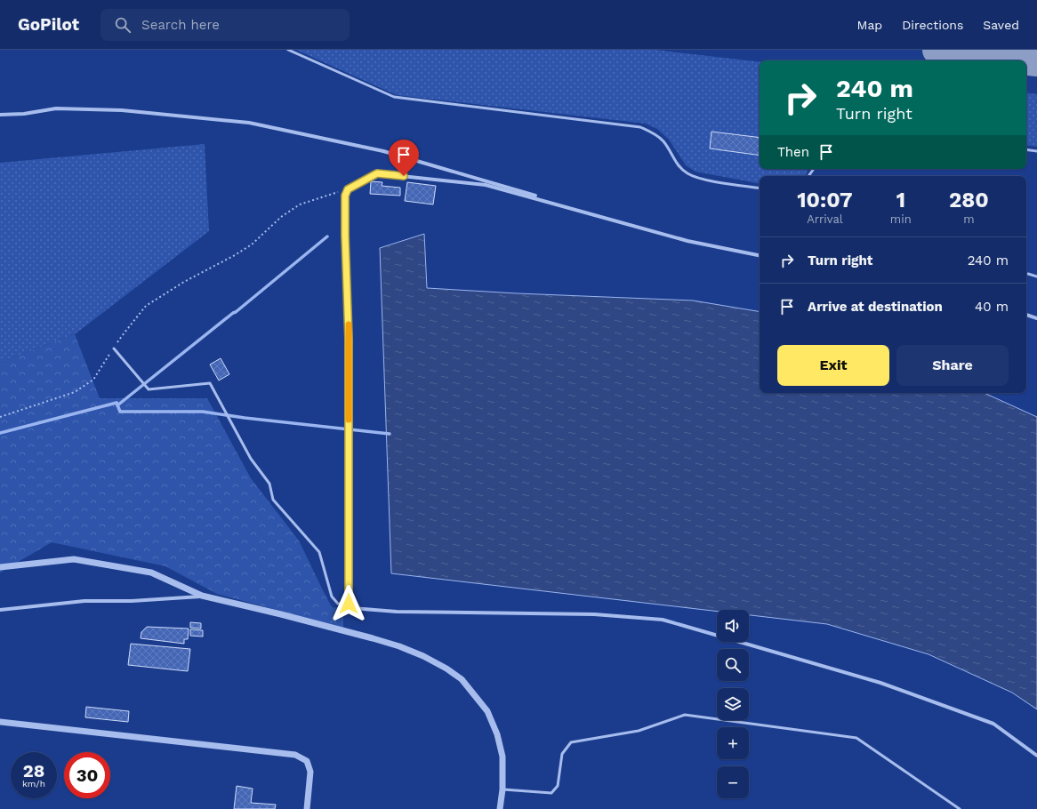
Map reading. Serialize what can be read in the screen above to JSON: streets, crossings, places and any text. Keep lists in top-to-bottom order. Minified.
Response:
{"page":{"header":"GoPilot","search":"Search here","nav":["Map","Directions","Saved"],"turn":["240 m","Turn right"],"then":"Then","eta":["10:07","Arrival","1","min","280","m"],"list":[{"name":"Turn right","value":"240 m"},{"name":"Arrive at destination","value":"40 m"}],"buttons":["Exit","Share"],"map_buttons":["+","−"],"speed":"28 km/h","limit":"30"}}
